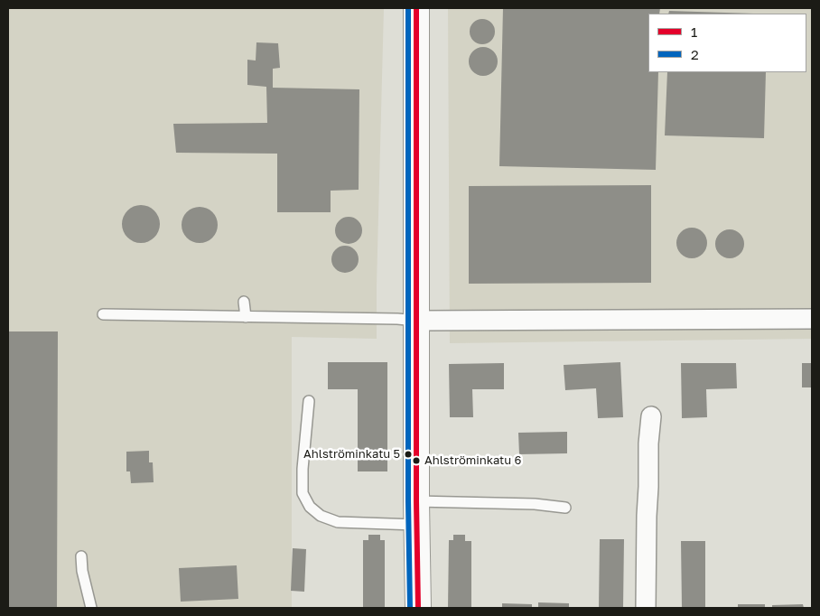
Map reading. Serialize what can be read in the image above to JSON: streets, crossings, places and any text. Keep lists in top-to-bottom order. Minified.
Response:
{"places":["Ahlströminkatu 5","Ahlströminkatu 6"],"lines":["transit line 1","transit line 2"],"legend":["1","2"]}
